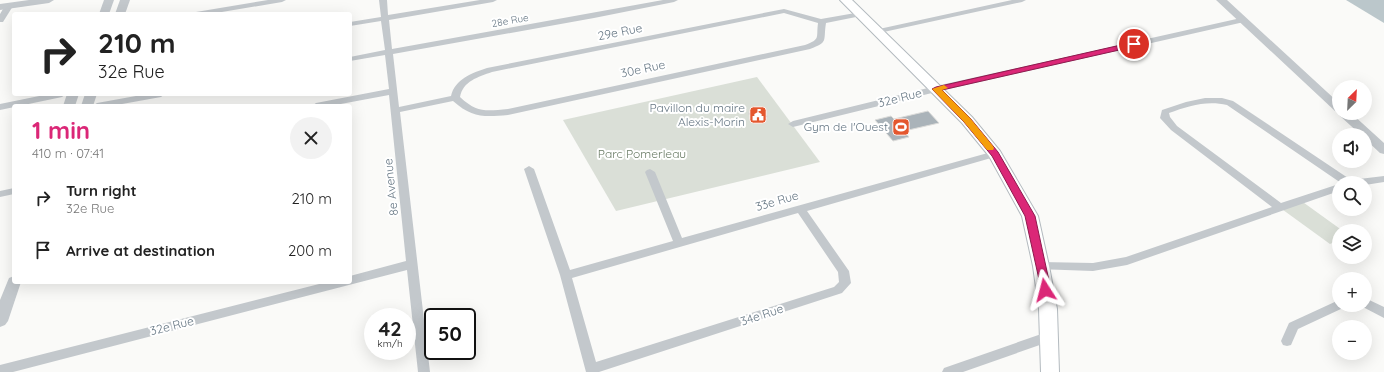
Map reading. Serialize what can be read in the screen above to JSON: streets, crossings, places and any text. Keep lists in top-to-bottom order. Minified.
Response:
{"streets":{"street":["28e Rue","29e Rue","30e Rue","32e Rue","8e Avenue","33e Rue","34e Rue"]},"crossings":[["28e Rue","8e Avenue"],["29e Rue","30e Rue"],["33e Rue","34e Rue"]],"parks":["Parc Pomerleau"],"places":{"public building":["Pavillon du maire Alexis-Morin"],"sports":["Gym de l'Ouest"]},"north":"top right","page":{"turn":["210 m","32e Rue"],"map_buttons":["+","−"],"heading":["1 min","410 m · 07:41"],"list":[{"name":"Turn right","note":"32e Rue","value":"210 m"},{"name":"Arrive at destination","value":"200 m"}],"speed":"42 km/h","limit":"50"}}
